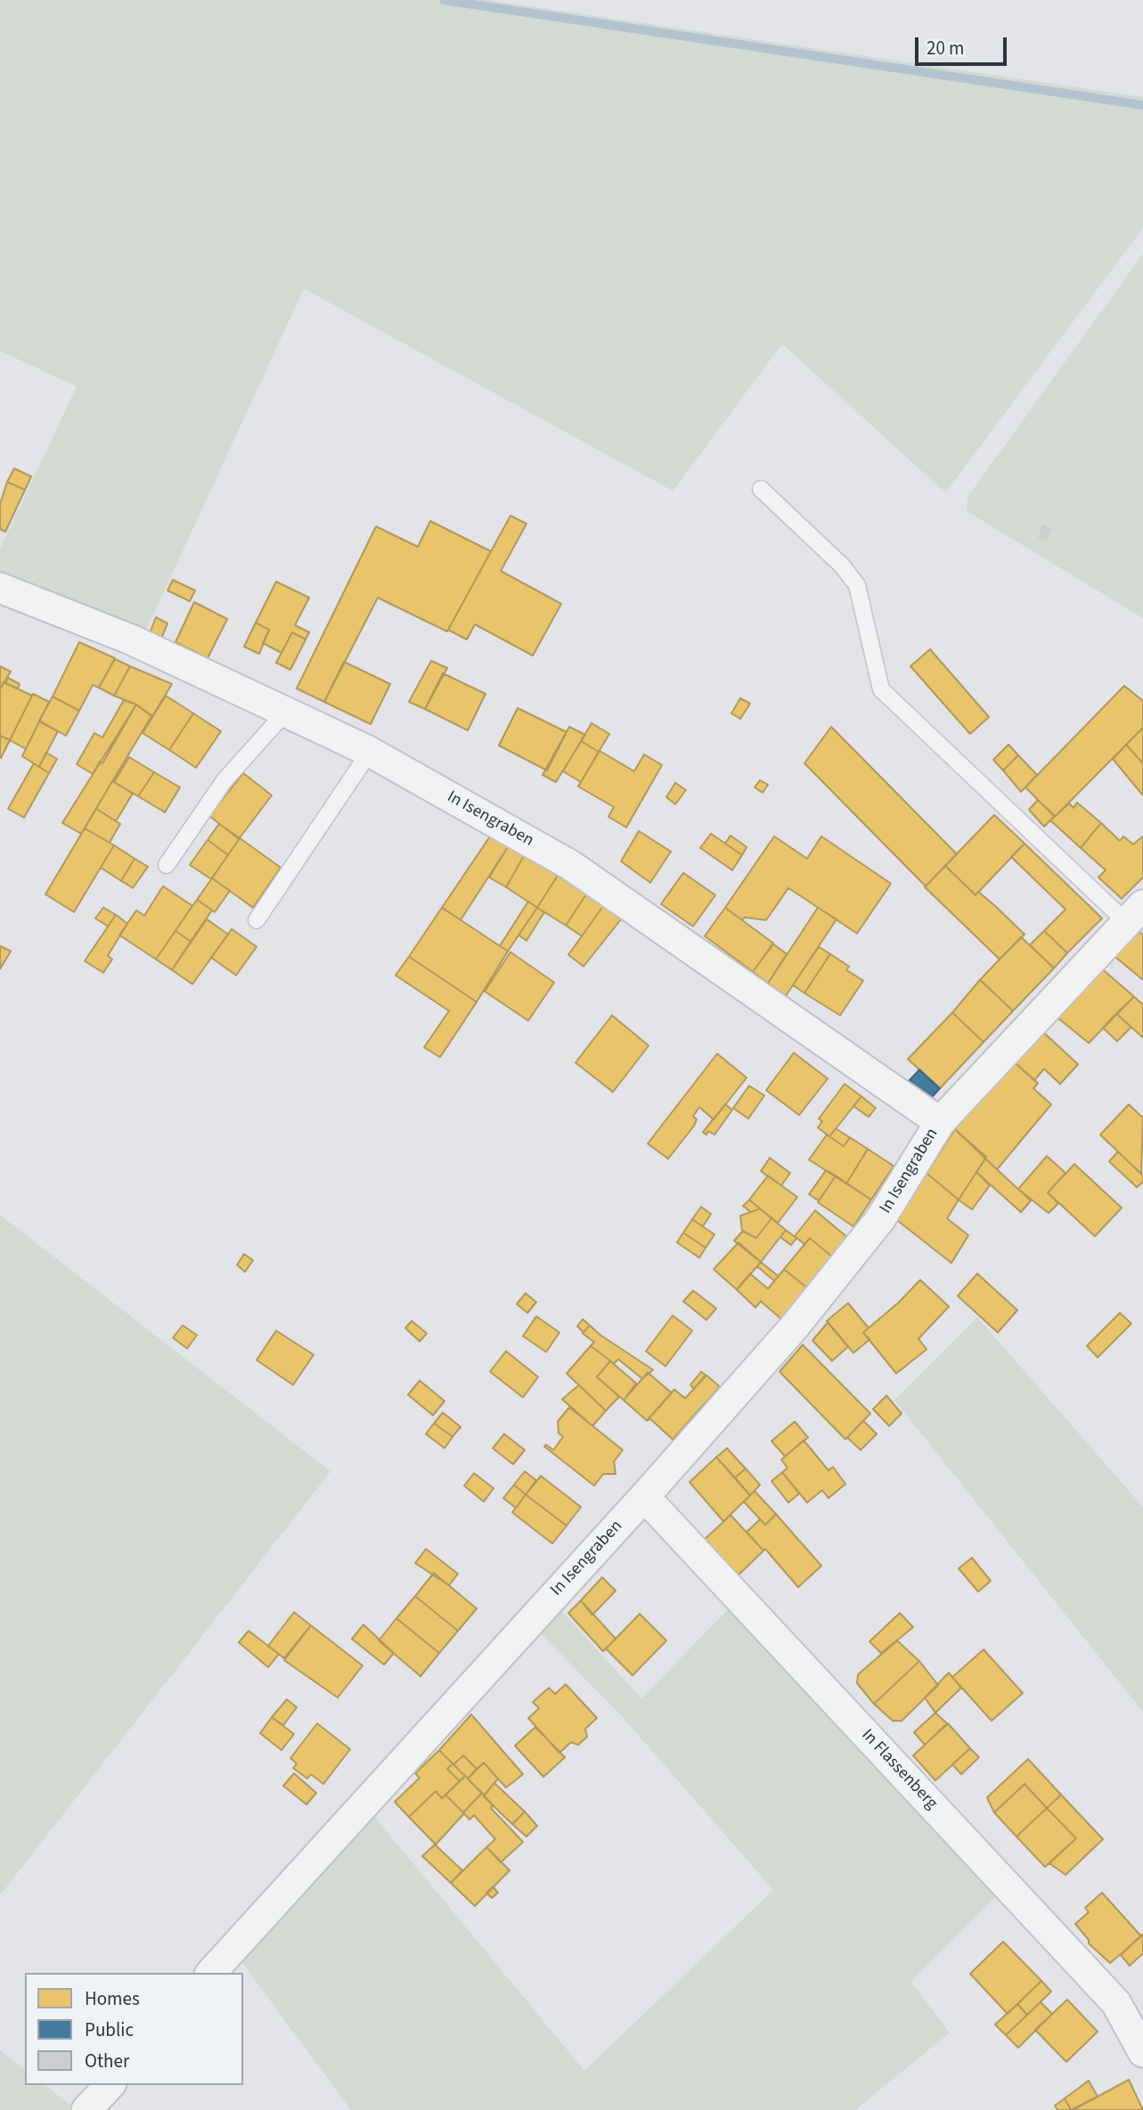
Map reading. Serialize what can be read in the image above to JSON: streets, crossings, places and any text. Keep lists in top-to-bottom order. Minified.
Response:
{"streets":{"street":["In Isengraben","In Flassenberg"]},"crossings":[["In Isengraben","In Flassenberg"]],"legend":["Homes","Public","Other"],"scale_bar":"20 m"}
